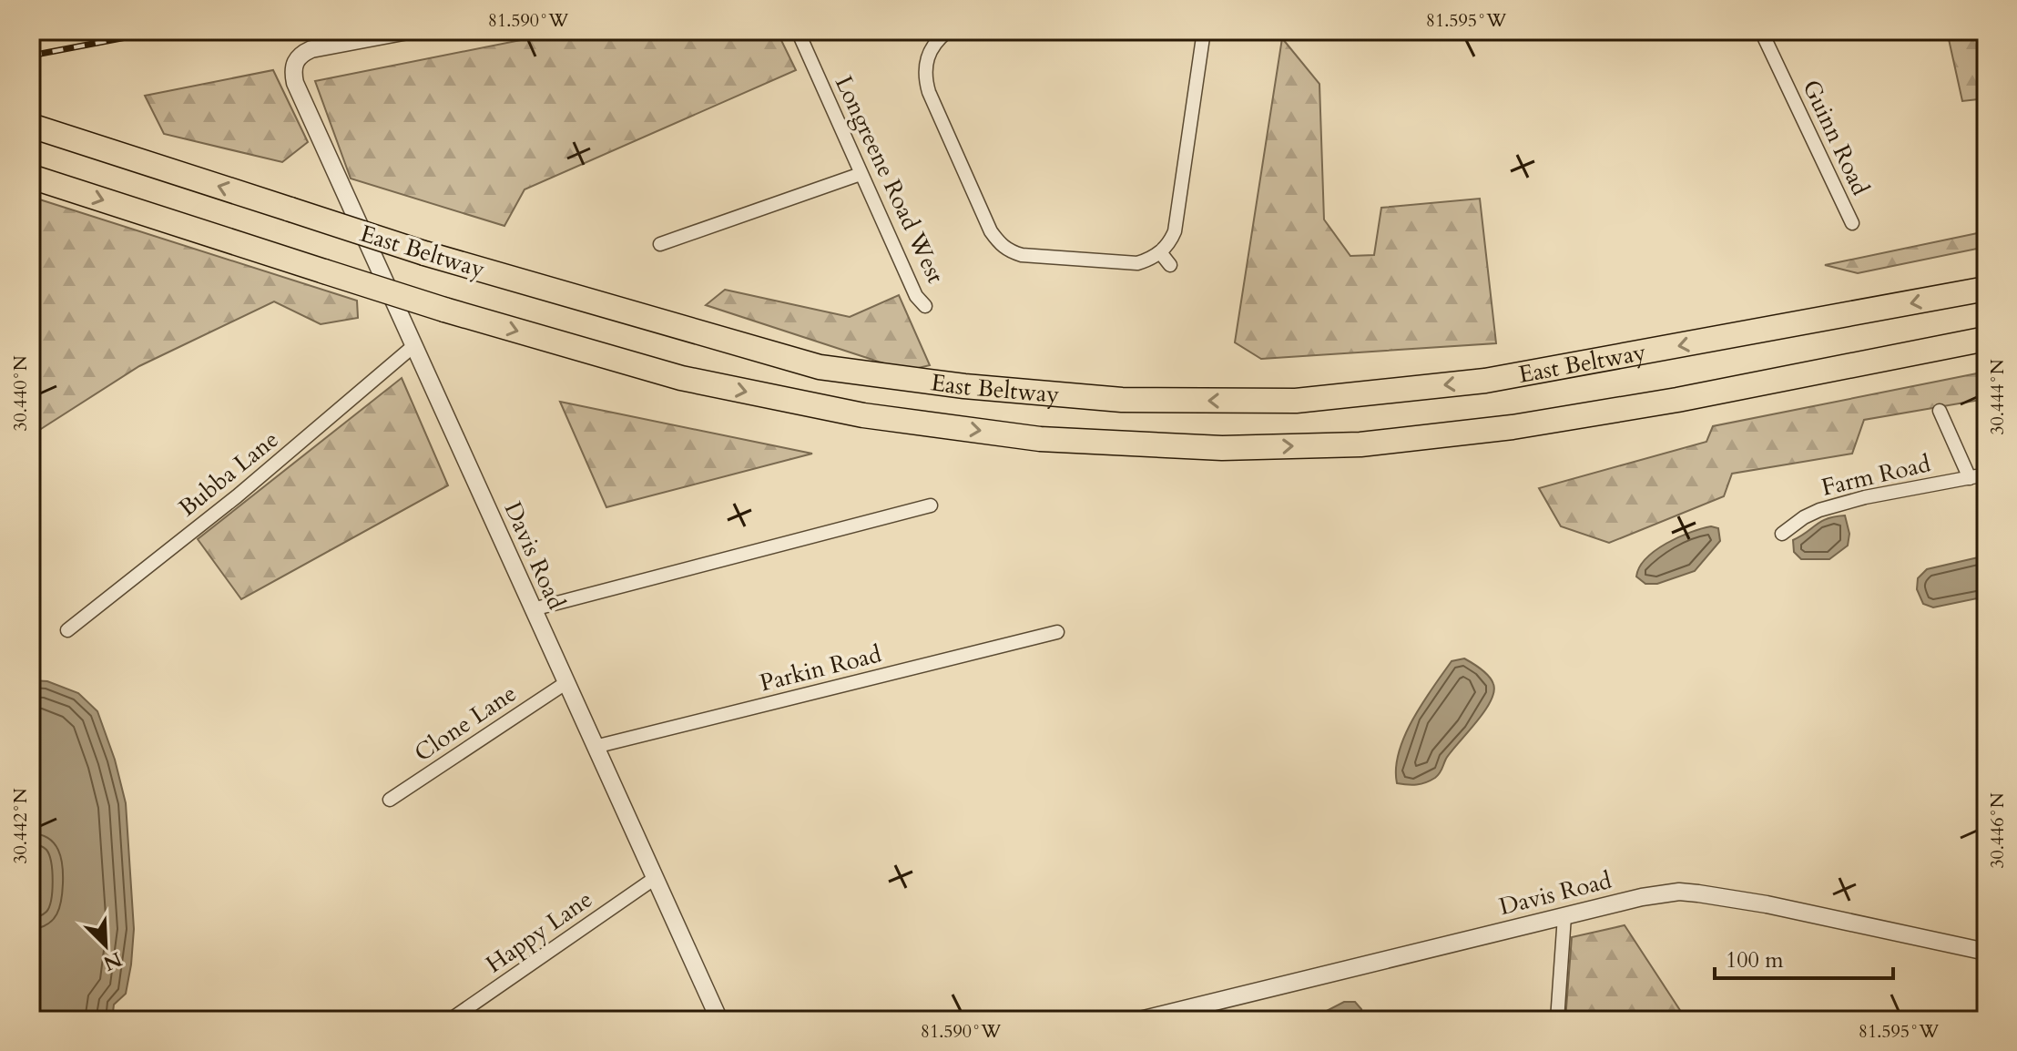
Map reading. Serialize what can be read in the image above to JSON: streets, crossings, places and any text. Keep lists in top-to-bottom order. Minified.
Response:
{"streets":{"highway":["East Beltway"],"street":["Guinn Road","Longreene Road West","Bubba Lane","Farm Road","Davis Road","Parkin Road","Clone Lane","Happy Lane"]},"crossings":[["Bubba Lane","Davis Road"],["Davis Road","Parkin Road"],["Davis Road","Clone Lane"],["Davis Road","Happy Lane"]],"scale_bar":"100 m","north":"bottom right","coordinates":["81.590°W","81.595°W","30.440°N","30.444°N","30.442°N","30.446°N"]}
